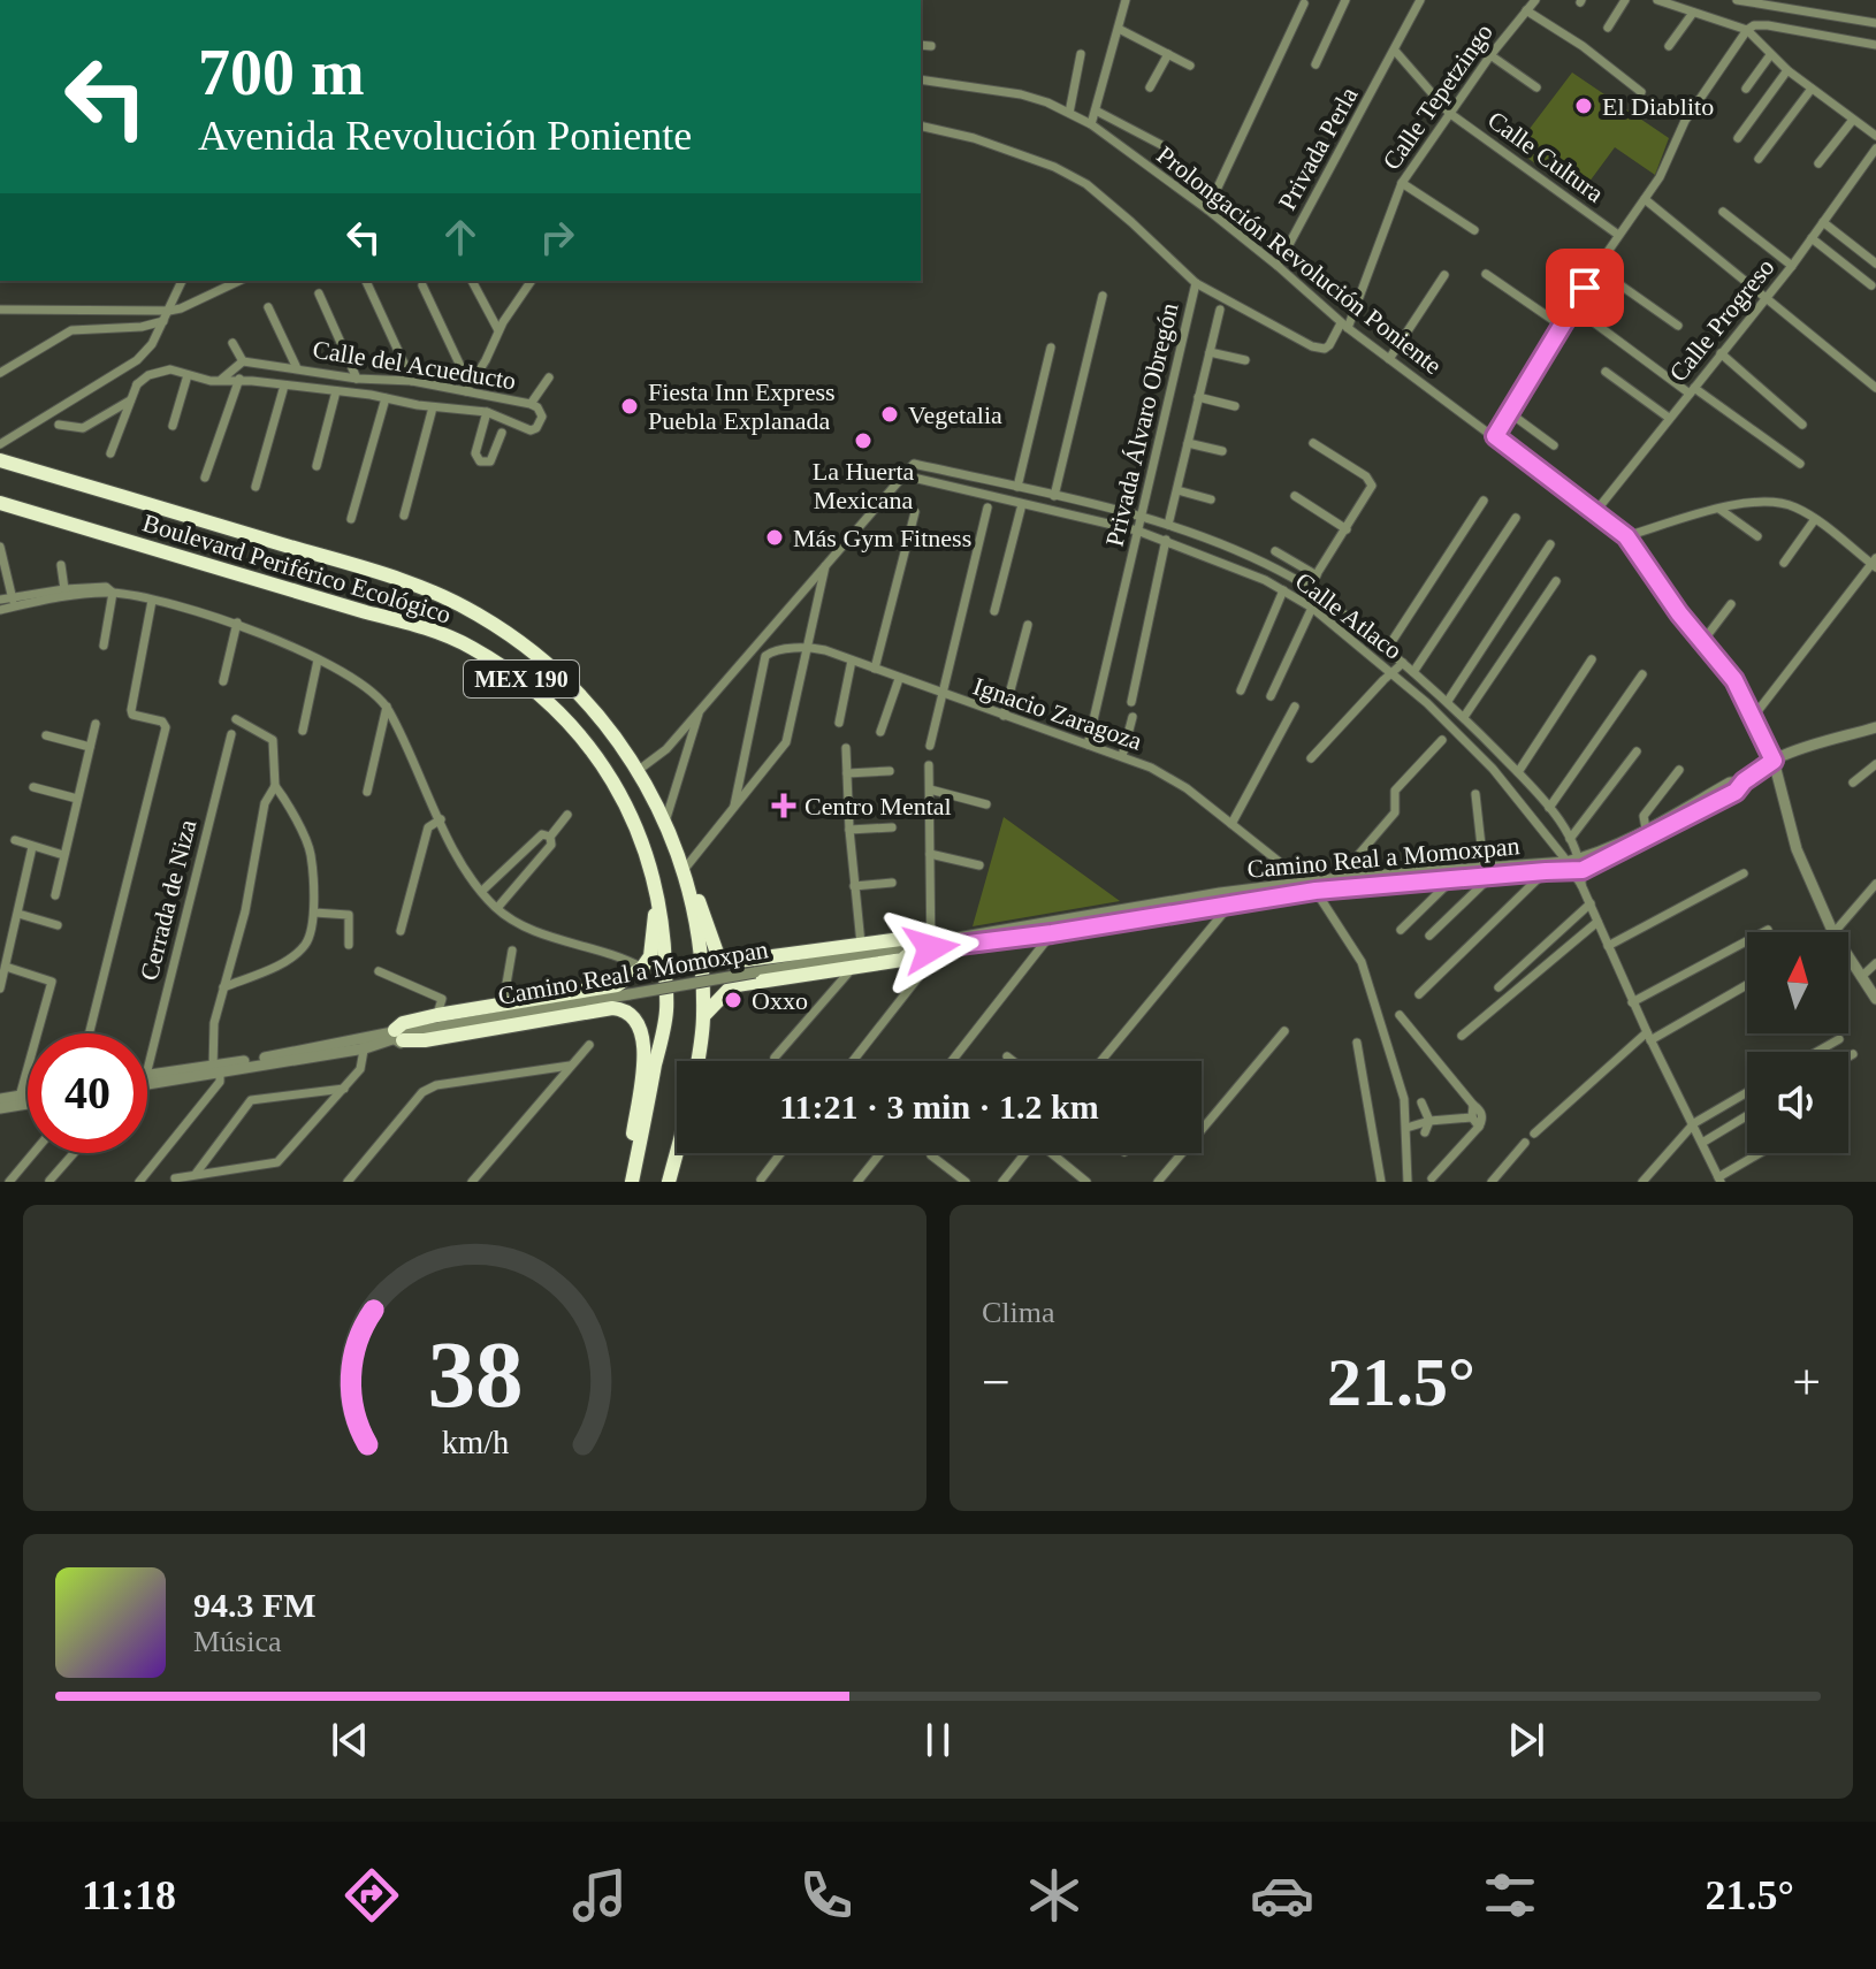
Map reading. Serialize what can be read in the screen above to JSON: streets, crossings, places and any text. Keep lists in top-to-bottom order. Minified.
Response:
{"streets":{"highway":["Boulevard Periférico Ecológico","MEX 190"],"street":["Calle Tepetzingo","Privada Perla","Calle Cultura","Prolongación Revolución Poniente","Calle Progreso","Calle del Acueducto","Privada Álvaro Obregón","Calle Atlaco","Ignacio Zaragoza","Camino Real a Momoxpan","Cerrada de Niza"]},"crossings":[["Calle Tepetzingo","Calle Cultura"],["Calle Tepetzingo","Prolongación Revolución Poniente"],["Calle Tepetzingo","Privada Álvaro Obregón"],["Privada Perla","Calle Cultura"],["Privada Perla","Prolongación Revolución Poniente"],["Prolongación Revolución Poniente","Calle Progreso"],["Prolongación Revolución Poniente","Privada Álvaro Obregón"],["Prolongación Revolución Poniente","Camino Real a Momoxpan"],["Privada Álvaro Obregón","Calle Atlaco"],["Privada Álvaro Obregón","Ignacio Zaragoza"],["Calle Atlaco","Camino Real a Momoxpan"],["Ignacio Zaragoza","Camino Real a Momoxpan"]],"places":{"other":["El Diablito","Fiesta Inn Express Puebla Explanada","Vegetalia","La Huerta Mexicana","Más Gym Fitness","Oxxo"],"health":["Centro Mental"]},"north":"top","page":{"turn":["700 m","Avenida Revolución Poniente"],"limit":"40","trip":"11:21 · 3 min · 1.2 km","tile":"Clima","heat":["−","21.5°","+"],"song":["94.3 FM","Música"],"tabs":["11:18","21.5°"],"gauge":["38","km/h"]}}
